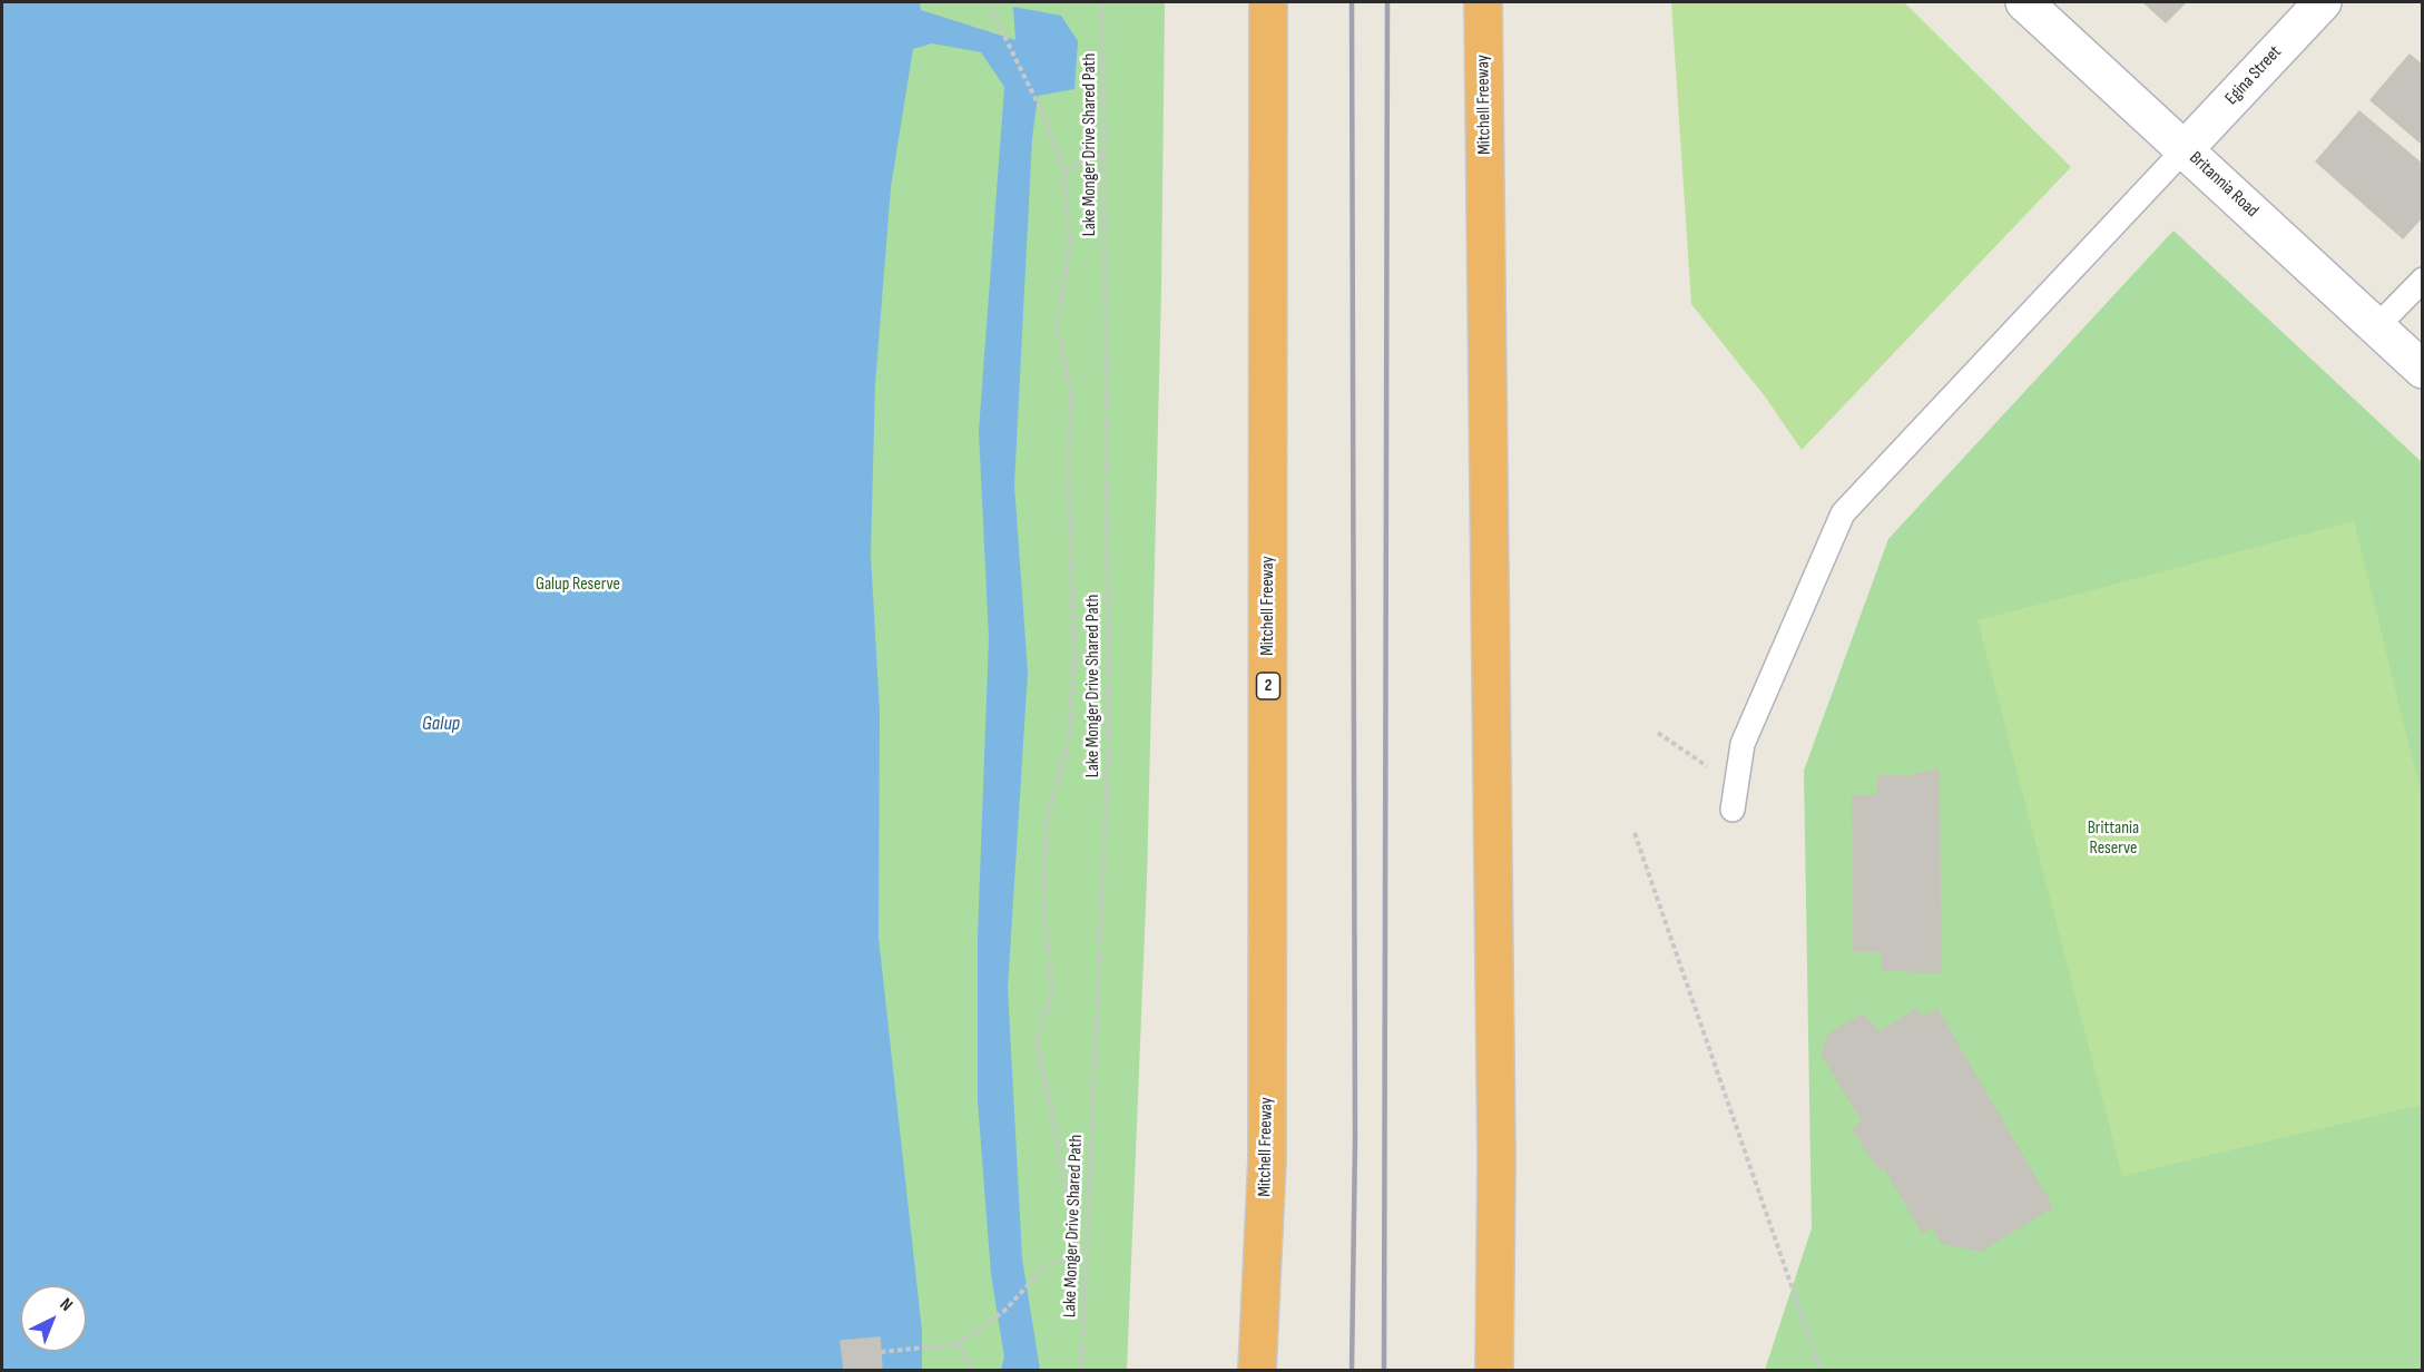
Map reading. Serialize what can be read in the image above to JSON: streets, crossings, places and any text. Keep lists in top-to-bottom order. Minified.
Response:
{"streets":{"highway":["Mitchell Freeway","2"],"street":["Egina Street","Britannia Road"],"path":["Lake Monger Drive Shared Path"]},"crossings":[["Egina Street","Britannia Road"]],"water":["Galup"],"parks":["Galup Reserve","Brittania Reserve"],"north":"top right"}
